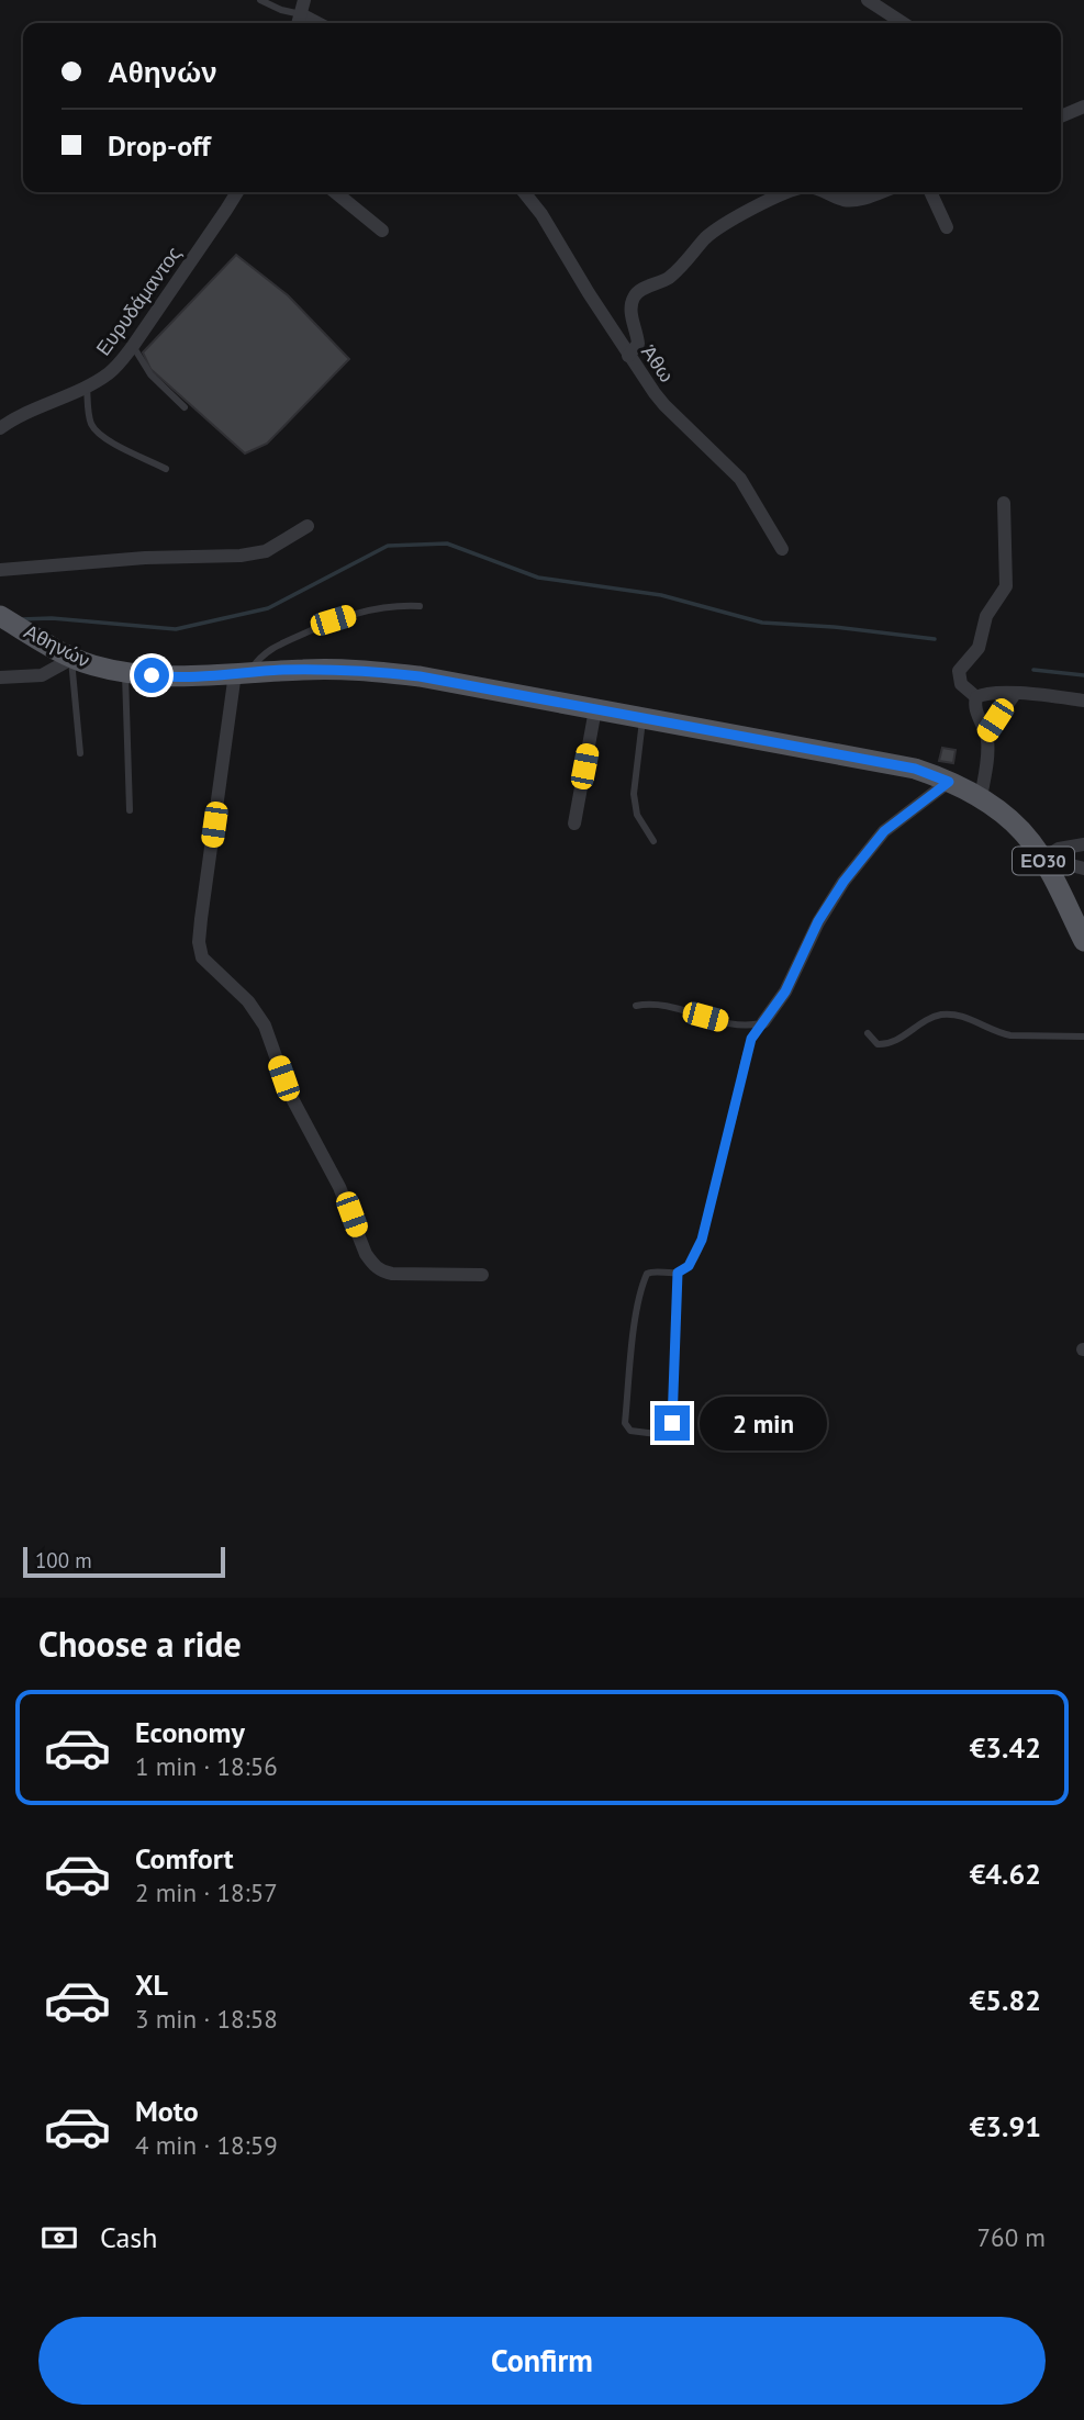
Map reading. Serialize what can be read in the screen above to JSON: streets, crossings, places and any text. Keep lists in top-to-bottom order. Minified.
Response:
{"streets":{"main road":["Αθηνών","ΕΟ30"],"street":["Ευρυδάμαντος","Άθω"]},"scale_bar":"100 m","page":{"banner":["Αθηνών","Drop-off"],"bubble":"2 min","scale":"100 m","heading":"Choose a ride","list":[{"name":"Economy","note":"1 min · 18:56","value":"€3.42"},{"name":"Comfort","note":"2 min · 18:57","value":"€4.62"},{"name":"XL","note":"3 min · 18:58","value":"€5.82"},{"name":"Moto","note":"4 min · 18:59","value":"€3.91"}],"pay":["Cash","760 m"],"buttons":"Confirm"}}
